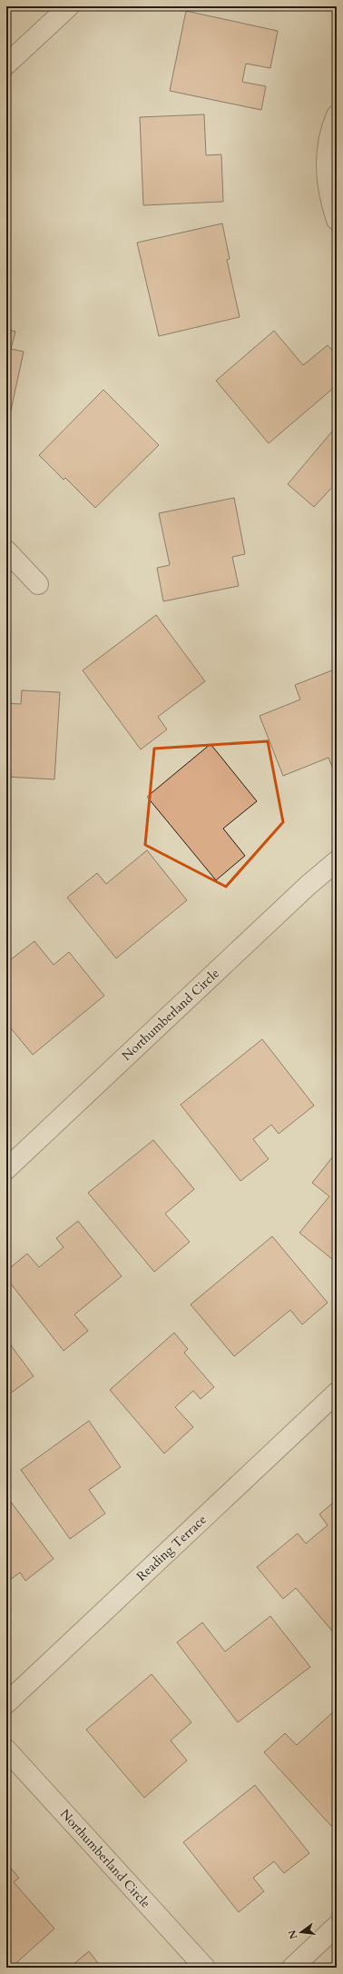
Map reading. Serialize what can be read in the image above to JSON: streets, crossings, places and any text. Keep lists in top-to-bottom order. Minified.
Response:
{"streets":{"street":["Northumberland Circle","Reading Terrace"]},"north":"left"}
